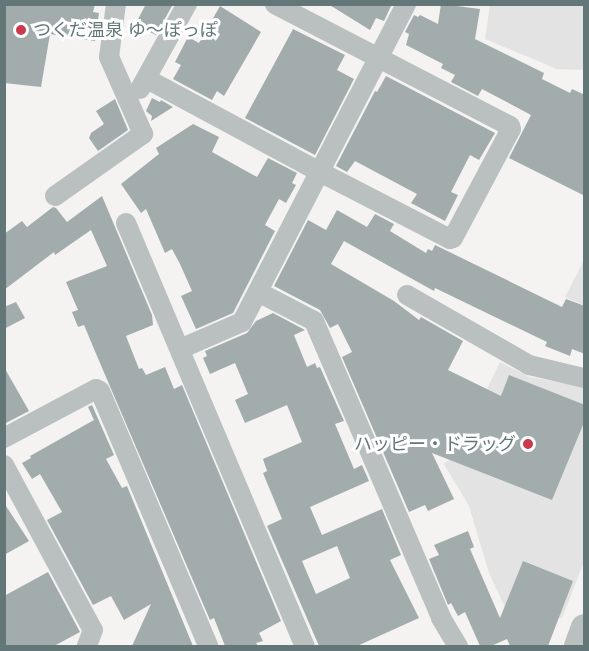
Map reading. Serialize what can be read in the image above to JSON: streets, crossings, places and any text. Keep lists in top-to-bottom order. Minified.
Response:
{"places":["つくだ温泉 ゆ～ぽっぽ","ハッピー・ドラッグ"]}
